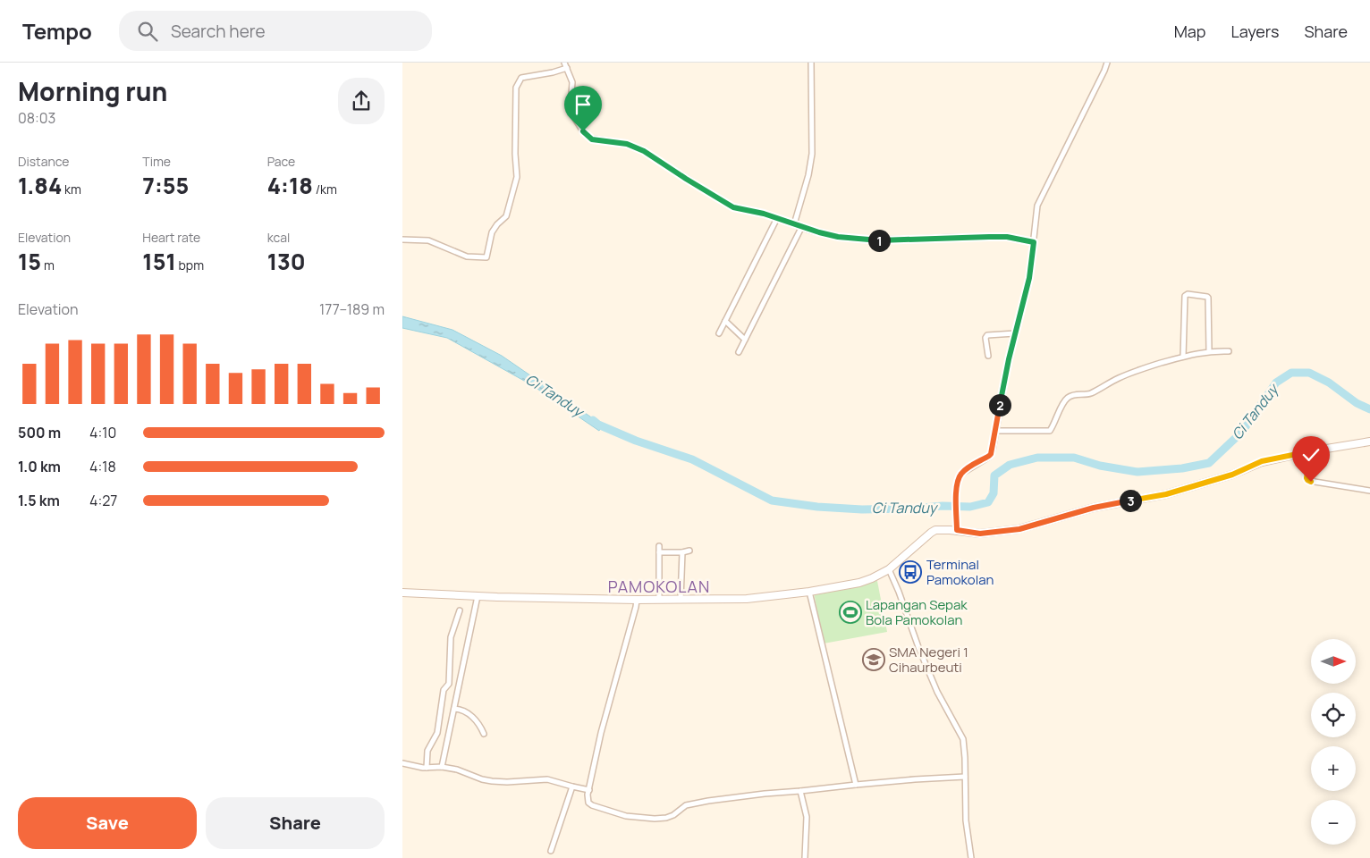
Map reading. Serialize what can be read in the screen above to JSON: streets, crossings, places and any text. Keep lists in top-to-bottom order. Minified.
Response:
{"districts":["PAMOKOLAN"],"water":["Ci Tanduy"],"places":{"bus stop":["Terminal Pamokolan"],"sports":["Lapangan Sepak Bola Pamokolan"],"school or university":["SMA Negeri 1 Cihaurbeuti"]},"north":"right","page":{"header":"Tempo","search":"Search here","nav":["Map","Layers","Share"],"heading":["Morning run","08:03"],"stats":[["Distance","1.84 km"],["Time","7:55"],["Pace","4:18 /km"],["Elevation","15 m"],["Heart rate","151 bpm"],["kcal","130"]],"pins":["1","2","3"],"chart":["Elevation","177–189 m"],"list":[{"name":"500 m","note":"4:10"},{"name":"1.0 km","note":"4:18"},{"name":"1.5 km","note":"4:27"}],"map_buttons":["+","−"],"buttons":["Save","Share"]}}
